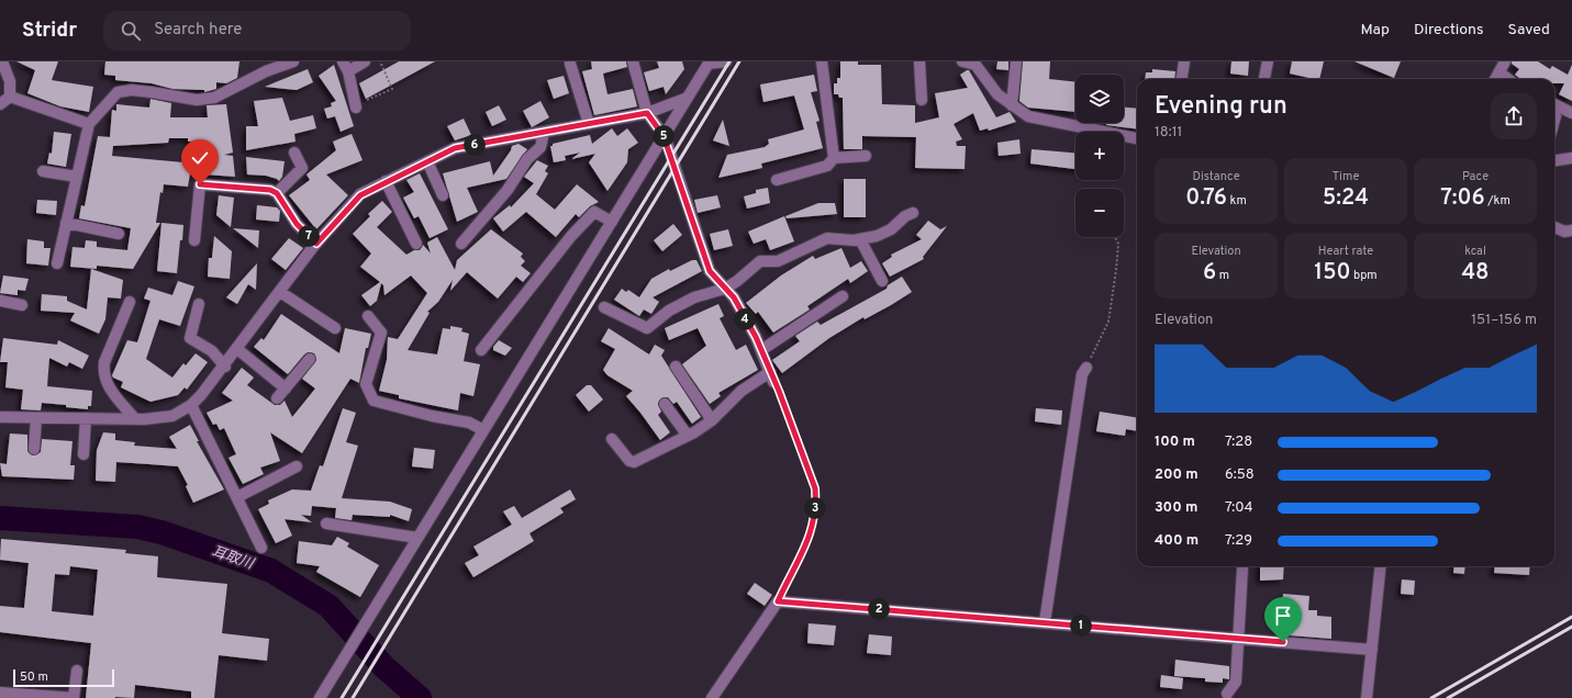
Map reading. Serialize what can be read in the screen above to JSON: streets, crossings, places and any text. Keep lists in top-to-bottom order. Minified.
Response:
{"water":["耳取川"],"scale_bar":"50 m","page":{"header":"Stridr","search":"Search here","nav":["Map","Directions","Saved"],"map_buttons":["+","−"],"heading":["Evening run","18:11"],"pins":["5","6","7","4","3","2","1"],"stats":[["Distance","0.76 km"],["Time","5:24"],["Pace","7:06 /km"],["Elevation","6 m"],["Heart rate","150 bpm"],["kcal","48"]],"chart":["Elevation","151–156 m"],"list":[{"name":"100 m","note":"7:28"},{"name":"200 m","note":"6:58"},{"name":"300 m","note":"7:04"},{"name":"400 m","note":"7:29"}],"scale":"50 m"}}
